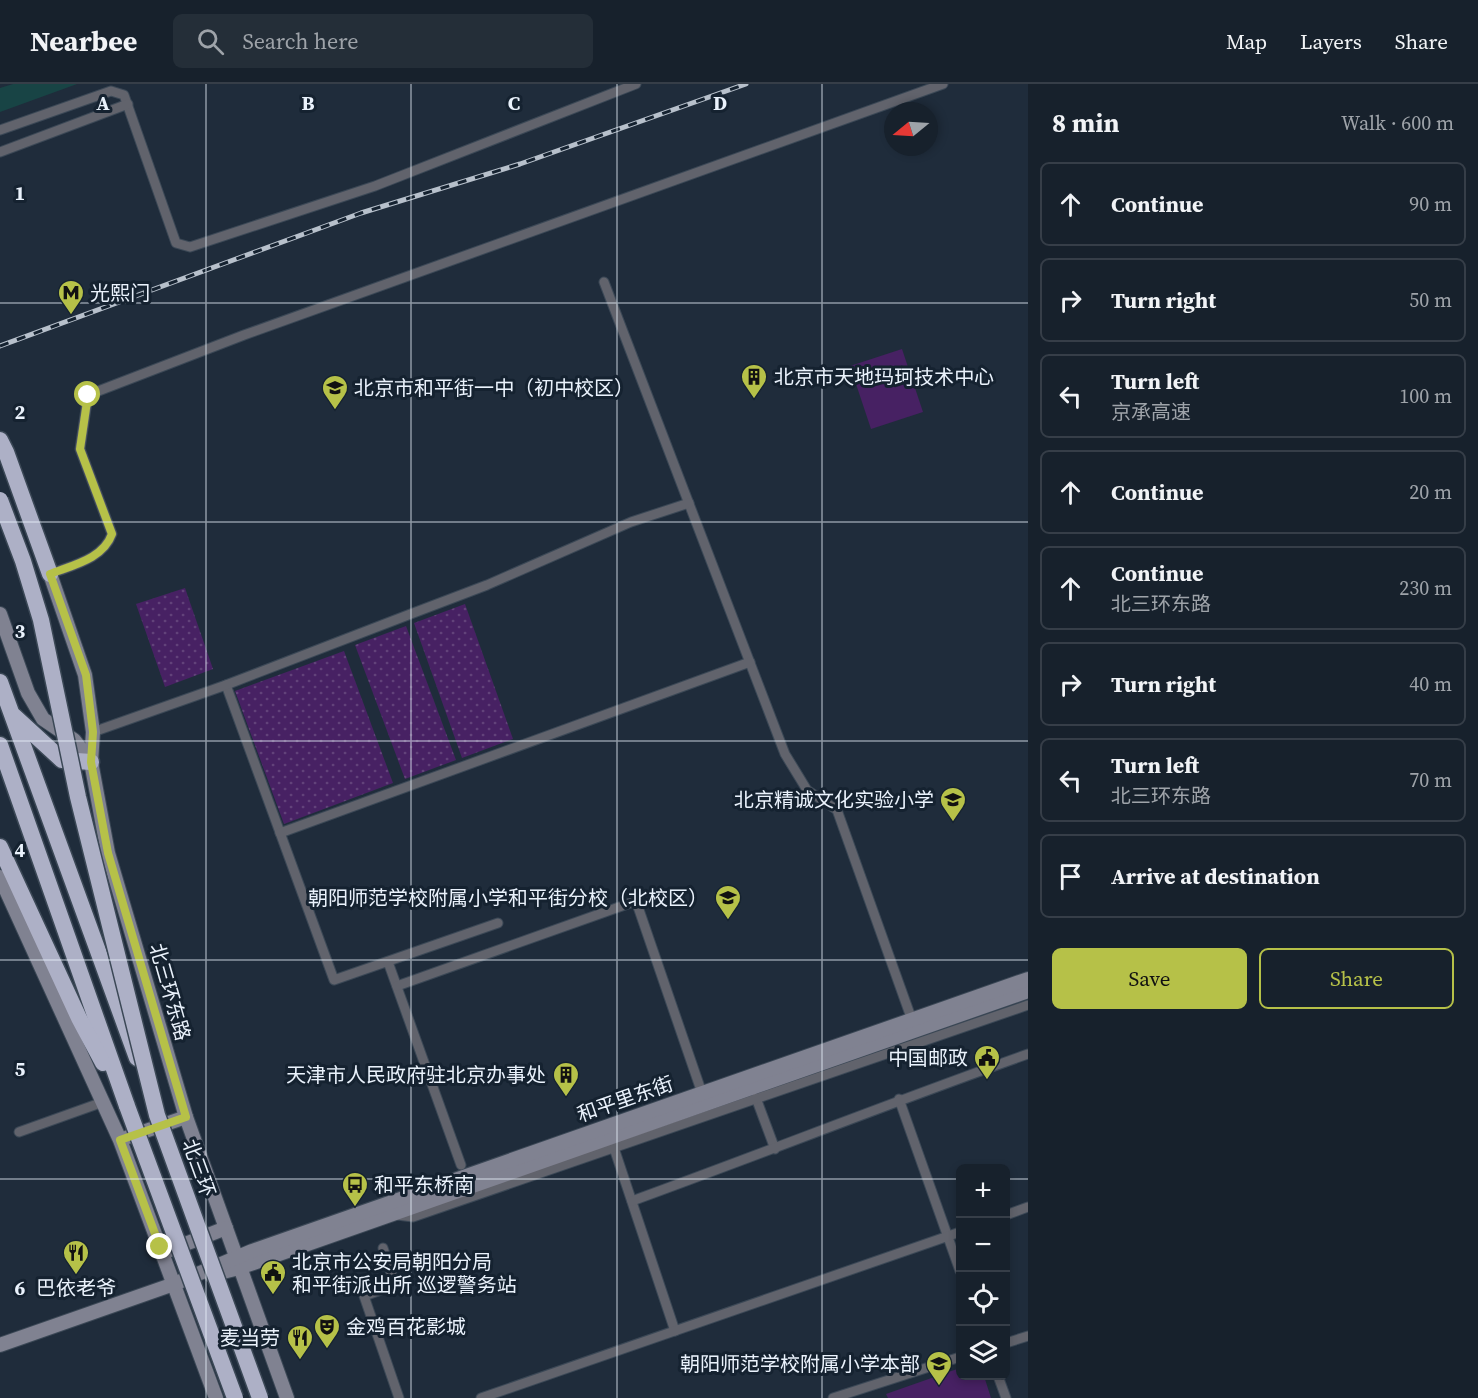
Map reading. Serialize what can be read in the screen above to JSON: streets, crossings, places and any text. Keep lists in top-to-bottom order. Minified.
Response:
{"streets":{"highway":["北三环"],"street":["北三环东路","和平里东街"]},"crossings":[["北三环东路","和平里东街"]],"places":{"metro station":["光熙门"],"building":["北京市天地玛珂技术中心","天津市人民政府驻北京办事处"],"school or university":["北京市和平街一中（初中校区）","北京精诚文化实验小学","朝阳师范学校附属小学和平街分校（北校区）","朝阳师范学校附属小学本部"],"public building":["中国邮政","北京市公安局朝阳分局 和平街派出所 巡逻警务站"],"bus stop":["和平东桥南"],"restaurant":["巴依老爷","麦当劳"],"theatre":["金鸡百花影城"]},"north":"left","page":{"header":"Nearbee","search":"Search here","nav":["Map","Layers","Share"],"heading":["8 min","Walk · 600 m"],"list":[["Continue","90 m"],["Turn right","50 m"],["Turn left","京承高速","100 m"],["Continue","20 m"],["Continue","北三环东路","230 m"],["Turn right","40 m"],["Turn left","北三环东路","70 m"],"Arrive at destination"],"buttons":["Save","Share"],"map_buttons":["+","−"]},"grid":{"columns":["A","B","C","D"],"rows":["1","2","3","4","5","6"]}}
